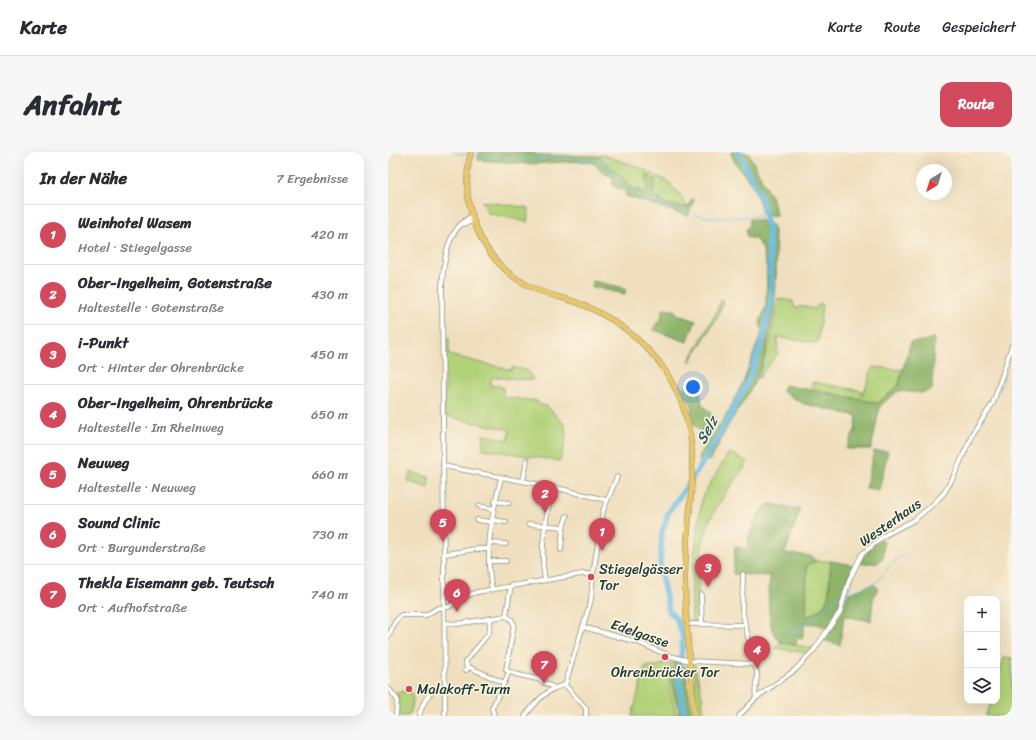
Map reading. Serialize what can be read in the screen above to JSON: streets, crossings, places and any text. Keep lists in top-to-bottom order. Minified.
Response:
{"streets":{"street":["Westerhaus","Edelgasse"]},"water":["Selz"],"places":["Stiegelgässer Tor","Ohrenbrücker Tor","Malakoff-Turm"],"north":"bottom left","page":{"header":"Karte","nav":["Karte","Route","Gespeichert"],"title":"Anfahrt","buttons":"Route","heading":["In der Nähe","7 Ergebnisse"],"list":[{"mark":"1","name":"Weinhotel Wasem","note":"Hotel · Stiegelgasse","value":"420 m"},{"mark":"2","name":"Ober-Ingelheim, Gotenstraße","note":"Haltestelle · Gotenstraße","value":"430 m"},{"mark":"3","name":"i-Punkt","note":"Ort · Hinter der Ohrenbrücke","value":"450 m"},{"mark":"4","name":"Ober-Ingelheim, Ohrenbrücke","note":"Haltestelle · Im Rheinweg","value":"650 m"},{"mark":"5","name":"Neuweg","note":"Haltestelle · Neuweg","value":"660 m"},{"mark":"6","name":"Sound Clinic","note":"Ort · Burgunderstraße","value":"730 m"},{"mark":"7","name":"Thekla Eisemann geb. Teutsch","note":"Ort · Aufhofstraße","value":"740 m"}],"pins":["2","5","1","3","6","4","7"],"map_buttons":["+","−"]}}
